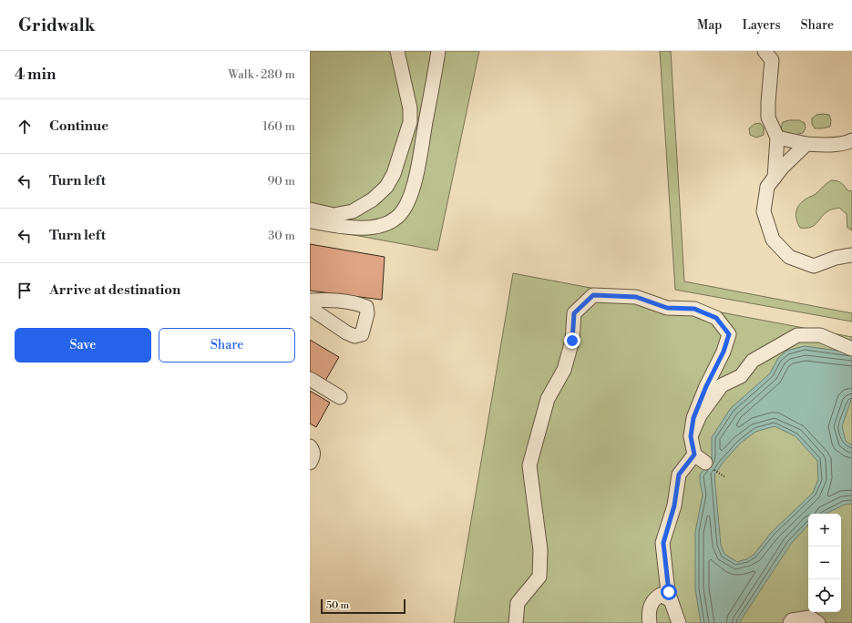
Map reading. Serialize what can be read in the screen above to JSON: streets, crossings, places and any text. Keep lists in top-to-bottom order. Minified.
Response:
{"scale_bar":"50 m","page":{"header":"Gridwalk","nav":["Map","Layers","Share"],"heading":["4 min","Walk · 280 m"],"list":[["Continue","160 m"],["Turn left","90 m"],["Turn left","30 m"],"Arrive at destination"],"buttons":["Save","Share"],"map_buttons":["+","−"],"scale":"50 m"}}
